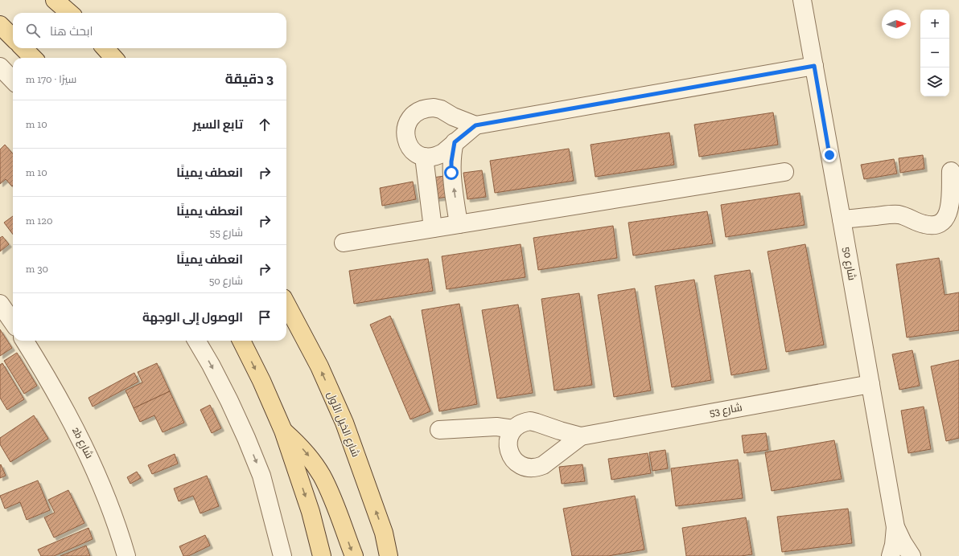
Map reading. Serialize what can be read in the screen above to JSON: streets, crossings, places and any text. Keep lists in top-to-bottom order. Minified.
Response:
{"streets":{"main road":["شارع الخيل الأول"],"street":["شارع 50","شارع 53","2b شارع"]},"crossings":[["شارع 50","شارع 53"]],"north":"right","page":{"map_buttons":["+","−"],"search":"ابحث هنا","heading":["3 دقيقة","سيرًا · 170 m"],"list":[["تابع السير","10 m"],["انعطف يمينًا","10 m"],["انعطف يمينًا","شارع 55","120 m"],["انعطف يمينًا","شارع 50","30 m"],"الوصول إلى الوجهة"]}}
